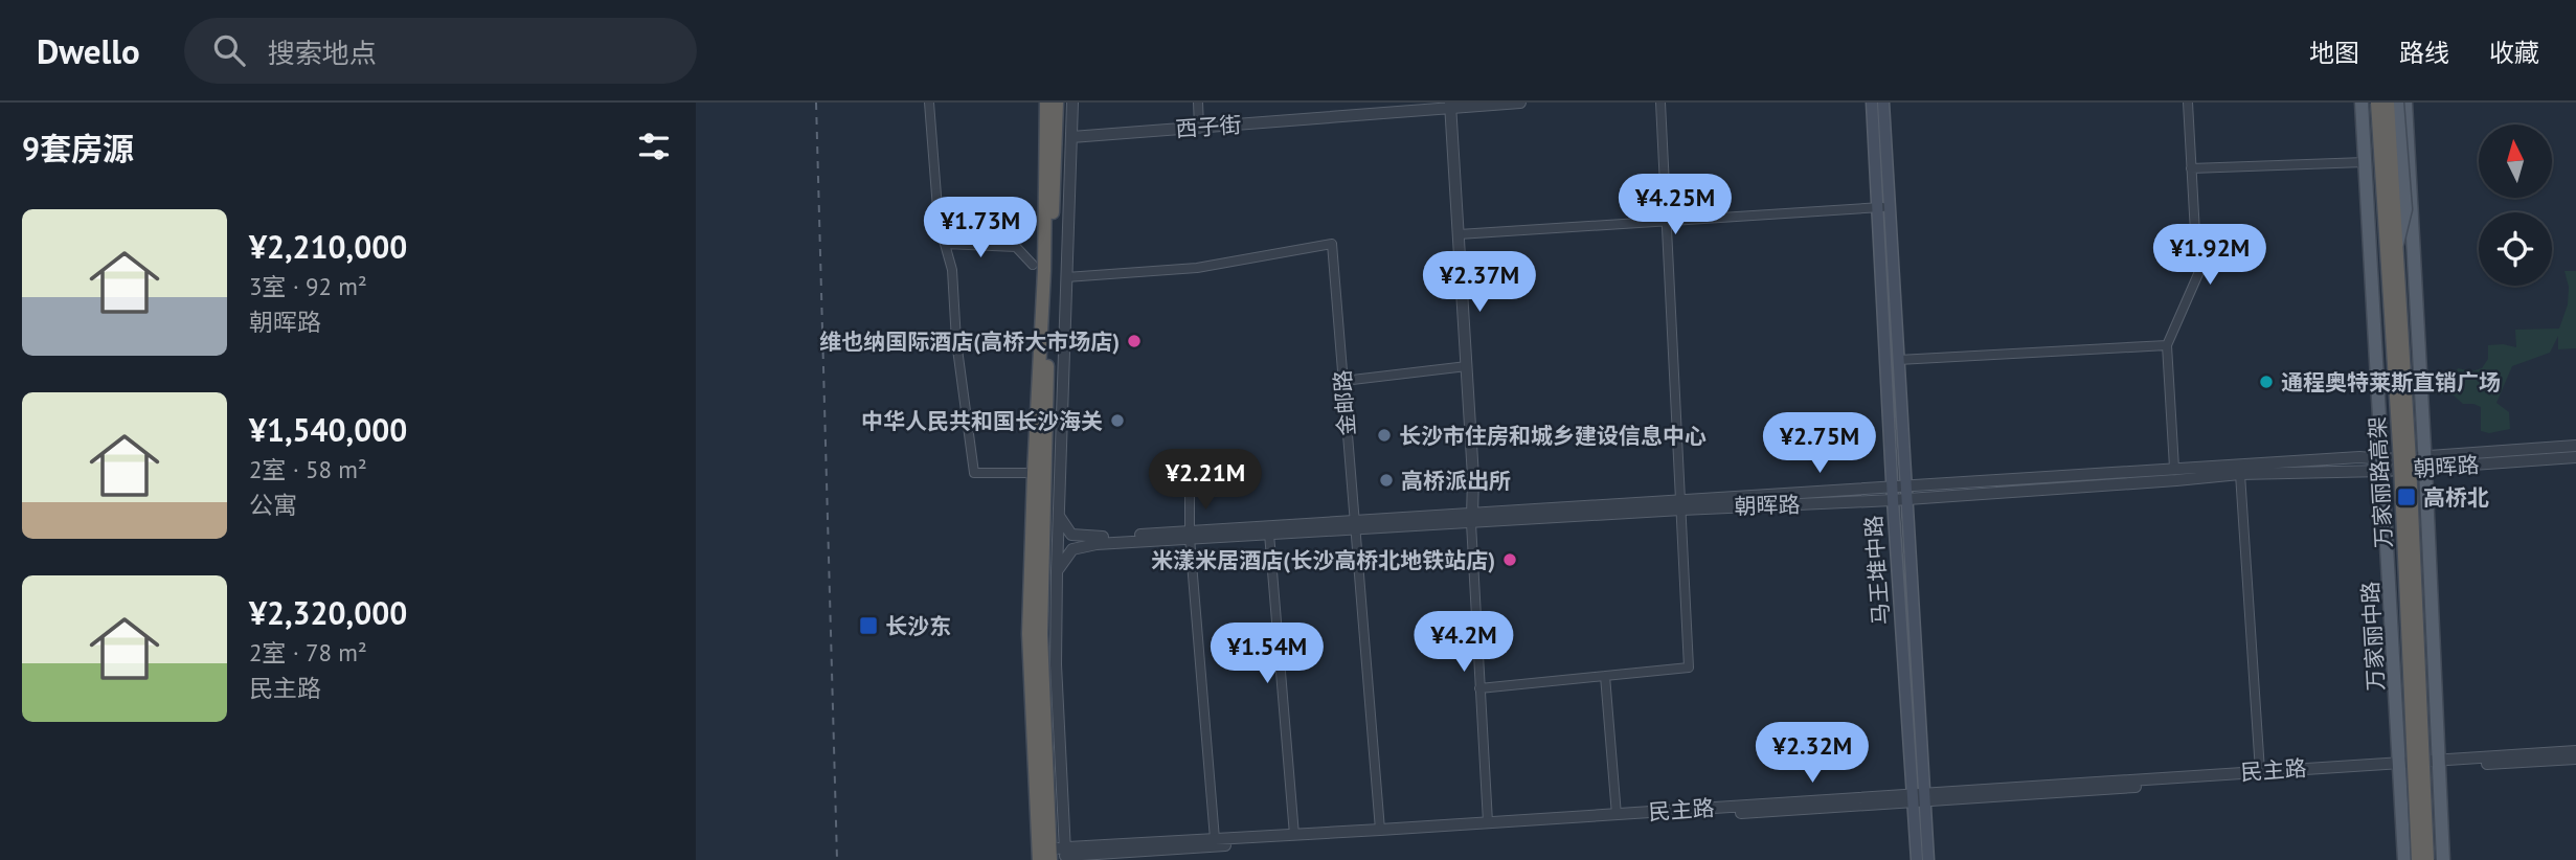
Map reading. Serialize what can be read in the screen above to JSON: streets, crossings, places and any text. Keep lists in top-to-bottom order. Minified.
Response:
{"streets":{"highway":["万家丽路高架"],"main road":["马王堆中路","万家丽中路"],"street":["西子街","金邮路","朝晖路","民主路"]},"crossings":[["金邮路","朝晖路"],["金邮路","民主路"],["朝晖路","马王堆中路"],["朝晖路","万家丽中路"],["马王堆中路","民主路"],["万家丽中路","民主路"]],"places":{"other":["维也纳国际酒店(高桥大市场店)","通程奥特莱斯直销广场","中华人民共和国长沙海关","长沙市住房和城乡建设信息中心","高桥派出所","米漾米居酒店(长沙高桥北地铁站店)"],"transit":["高桥北","长沙东"]},"north":"top","page":{"header":"Dwello","search":"搜索地点","nav":["地图","路线","收藏"],"heading":"9套房源","price":["¥4.25M","¥1.73M","¥1.92M","¥2.37M","¥2.75M","¥2.21M","¥4.2M","¥1.54M","¥2.32M"],"list":[{"name":"¥2,210,000","note":"3室 · 92 m² · 朝晖路"},{"name":"¥1,540,000","note":"2室 · 58 m² · 公寓"},{"name":"¥2,320,000","note":"2室 · 78 m² · 民主路"}]}}
